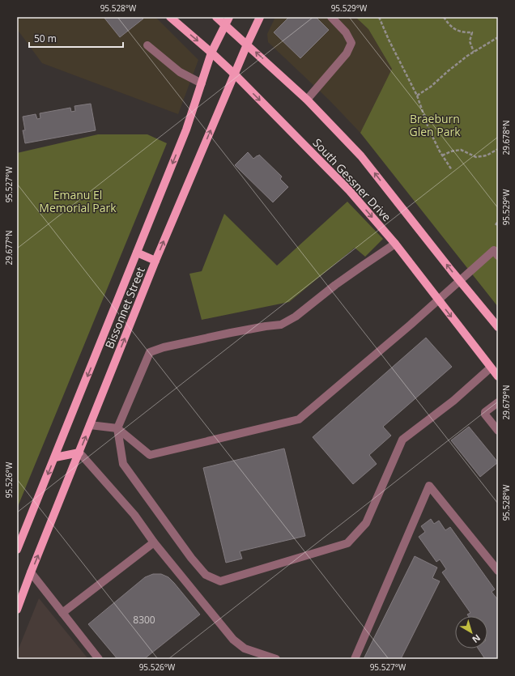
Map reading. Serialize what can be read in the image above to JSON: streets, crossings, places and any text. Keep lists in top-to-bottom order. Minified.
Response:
{"streets":{"main road":["South Gessner Drive","Bissonnet Street"]},"crossings":[["South Gessner Drive","Bissonnet Street"]],"parks":["Braeburn Glen Park","Emanu El Memorial Park"],"house_numbers":["8300"],"scale_bar":"50 m","north":"bottom right","coordinates":["95.528°W","95.529°W","29.678°N","95.527°W","29.677°N","29.679°N","95.526°W"]}
